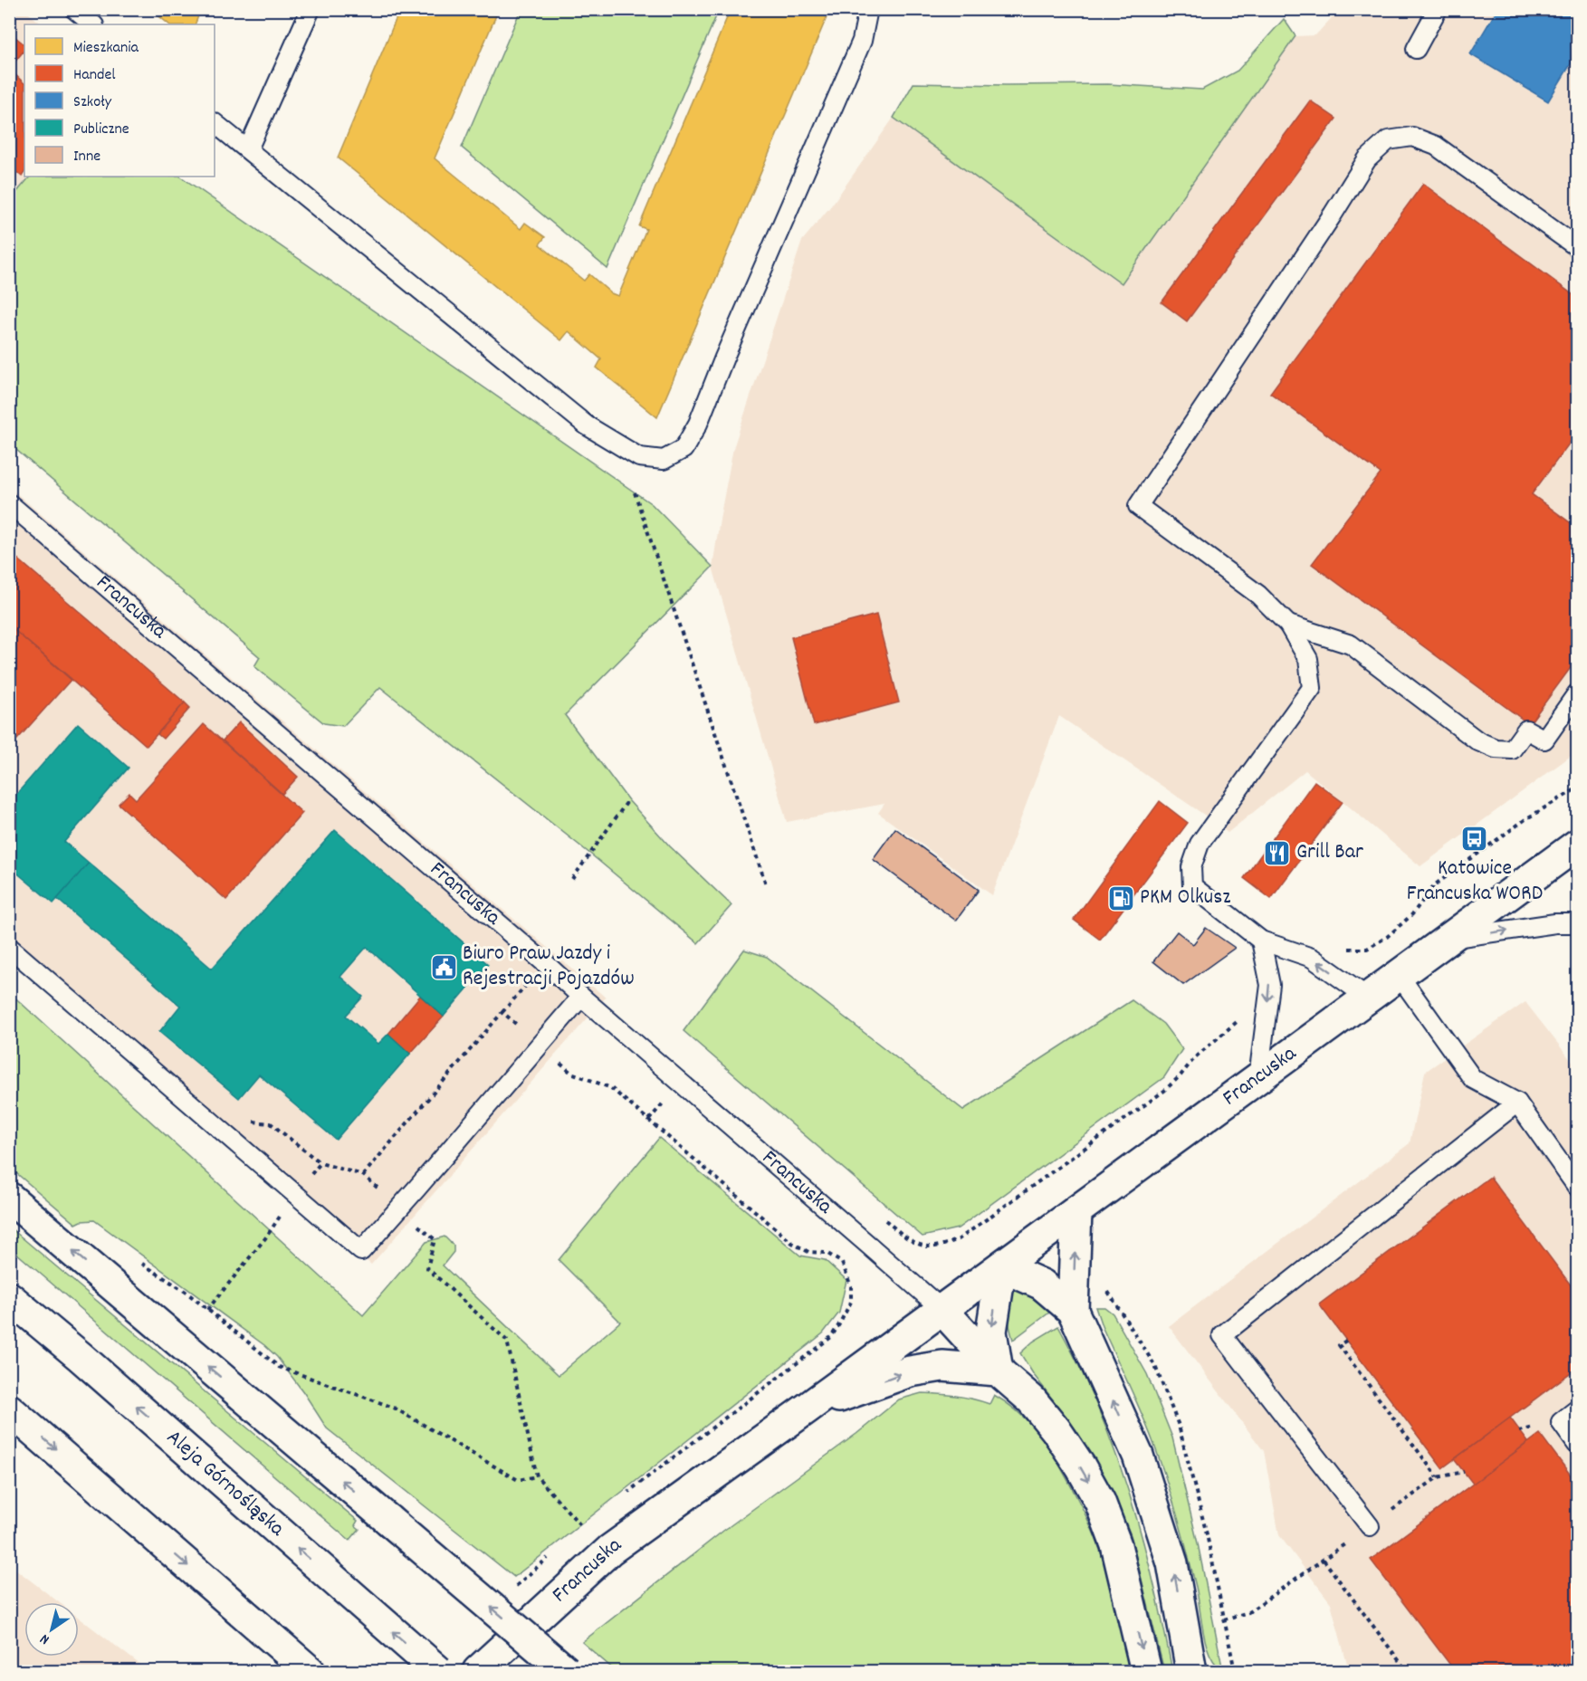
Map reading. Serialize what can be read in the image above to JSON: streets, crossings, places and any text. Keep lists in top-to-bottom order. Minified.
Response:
{"streets":{"main road":["Francuska","Aleja Górnośląska"]},"places":{"bus stop":["Katowice Francuska WORD"],"restaurant":["Grill Bar"],"fuel station":["PKM Olkusz"],"public building":["Biuro Praw Jazdy i Rejestracji Pojazdów"]},"legend":["Mieszkania","Handel","Szkoły","Publiczne","Inne"],"north":"bottom left"}
